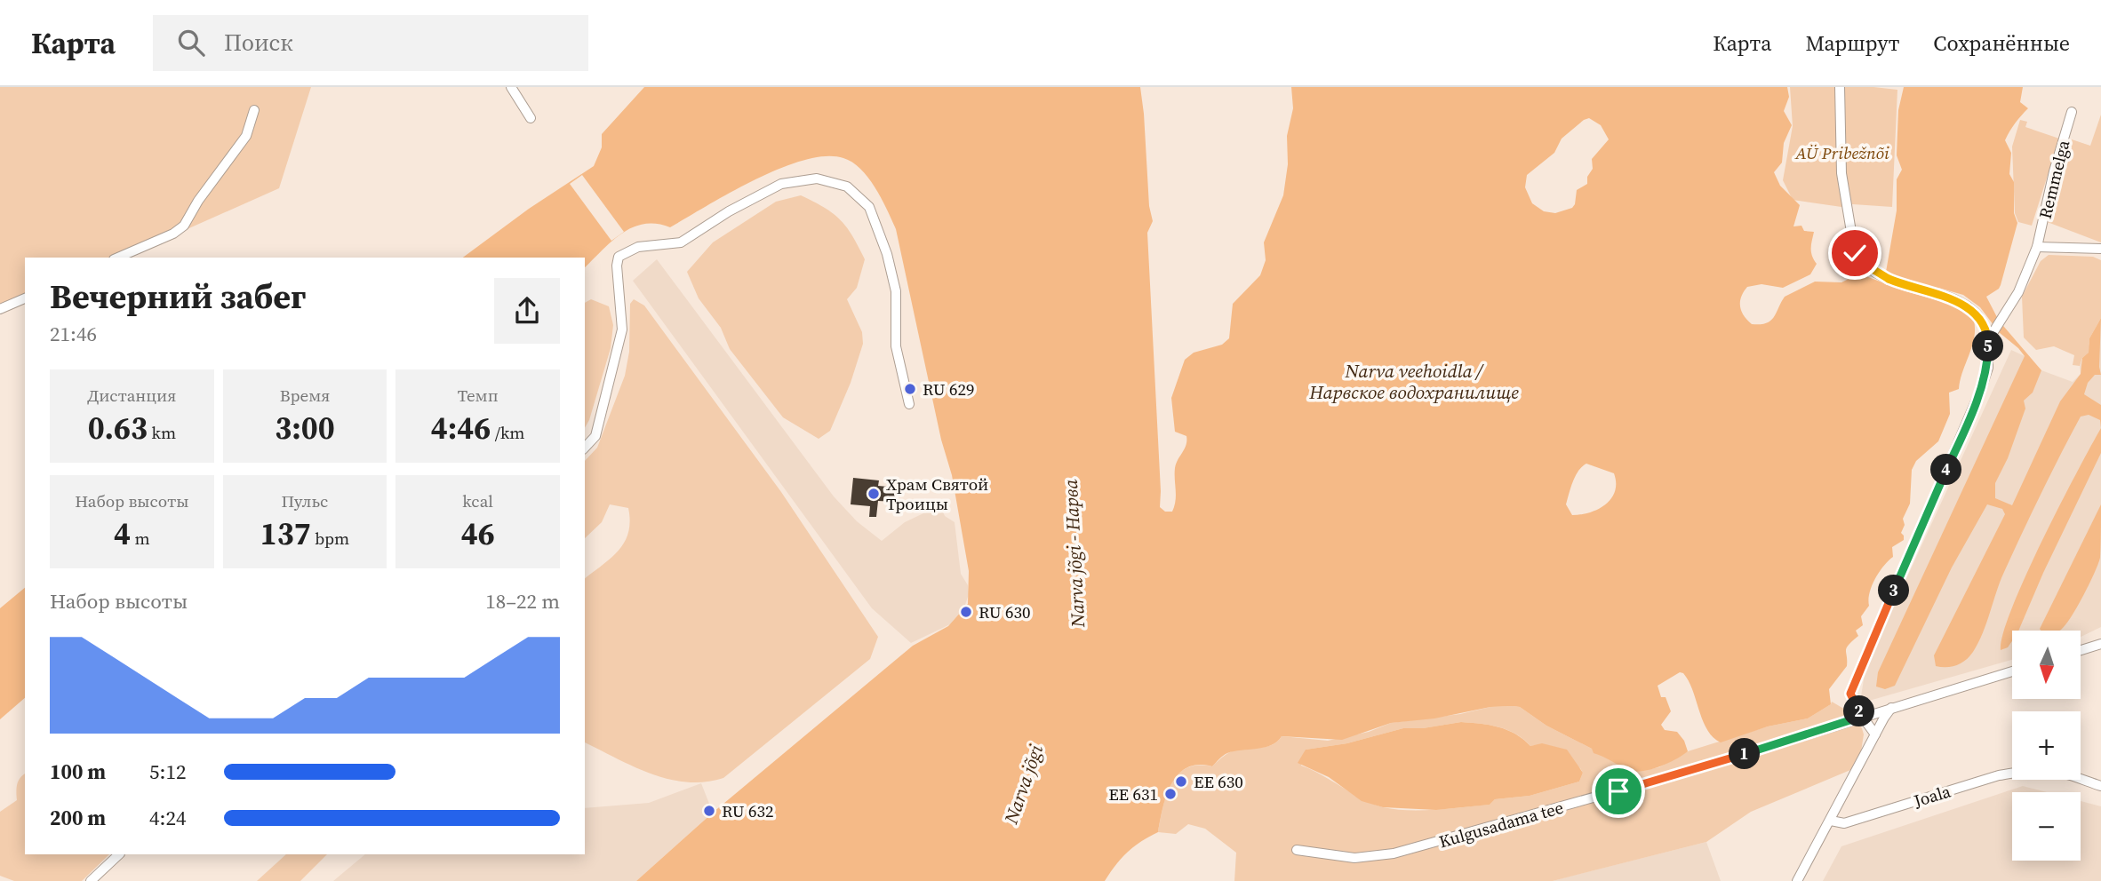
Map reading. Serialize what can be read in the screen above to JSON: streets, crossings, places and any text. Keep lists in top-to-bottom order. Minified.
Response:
{"streets":{"street":["Remmelga","Joala","Kulgusadama tee"]},"water":["Narva veehoidla / Нарвское водохранилище","Narva jõgi - Нарва","Narva jõgi"],"parks":["AÜ Pribežnõi"],"places":["RU 629","Храм Святой Троицы","RU 630","EE 630","EE 631","RU 632"],"north":"bottom","page":{"header":"Карта","search":"Поиск","nav":["Карта","Маршрут","Сохранённые"],"heading":["Вечерний забег","21:46"],"pins":["5","4","3","2","1"],"stats":[["Дистанция","0.63 km"],["Время","3:00"],["Темп","4:46 /km"],["Набор высоты","4 m"],["Пульс","137 bpm"],["kcal","46"]],"chart":["Набор высоты","18–22 m"],"map_buttons":["+","−"],"list":[{"name":"100 m","note":"5:12"},{"name":"200 m","note":"4:24"}]}}
